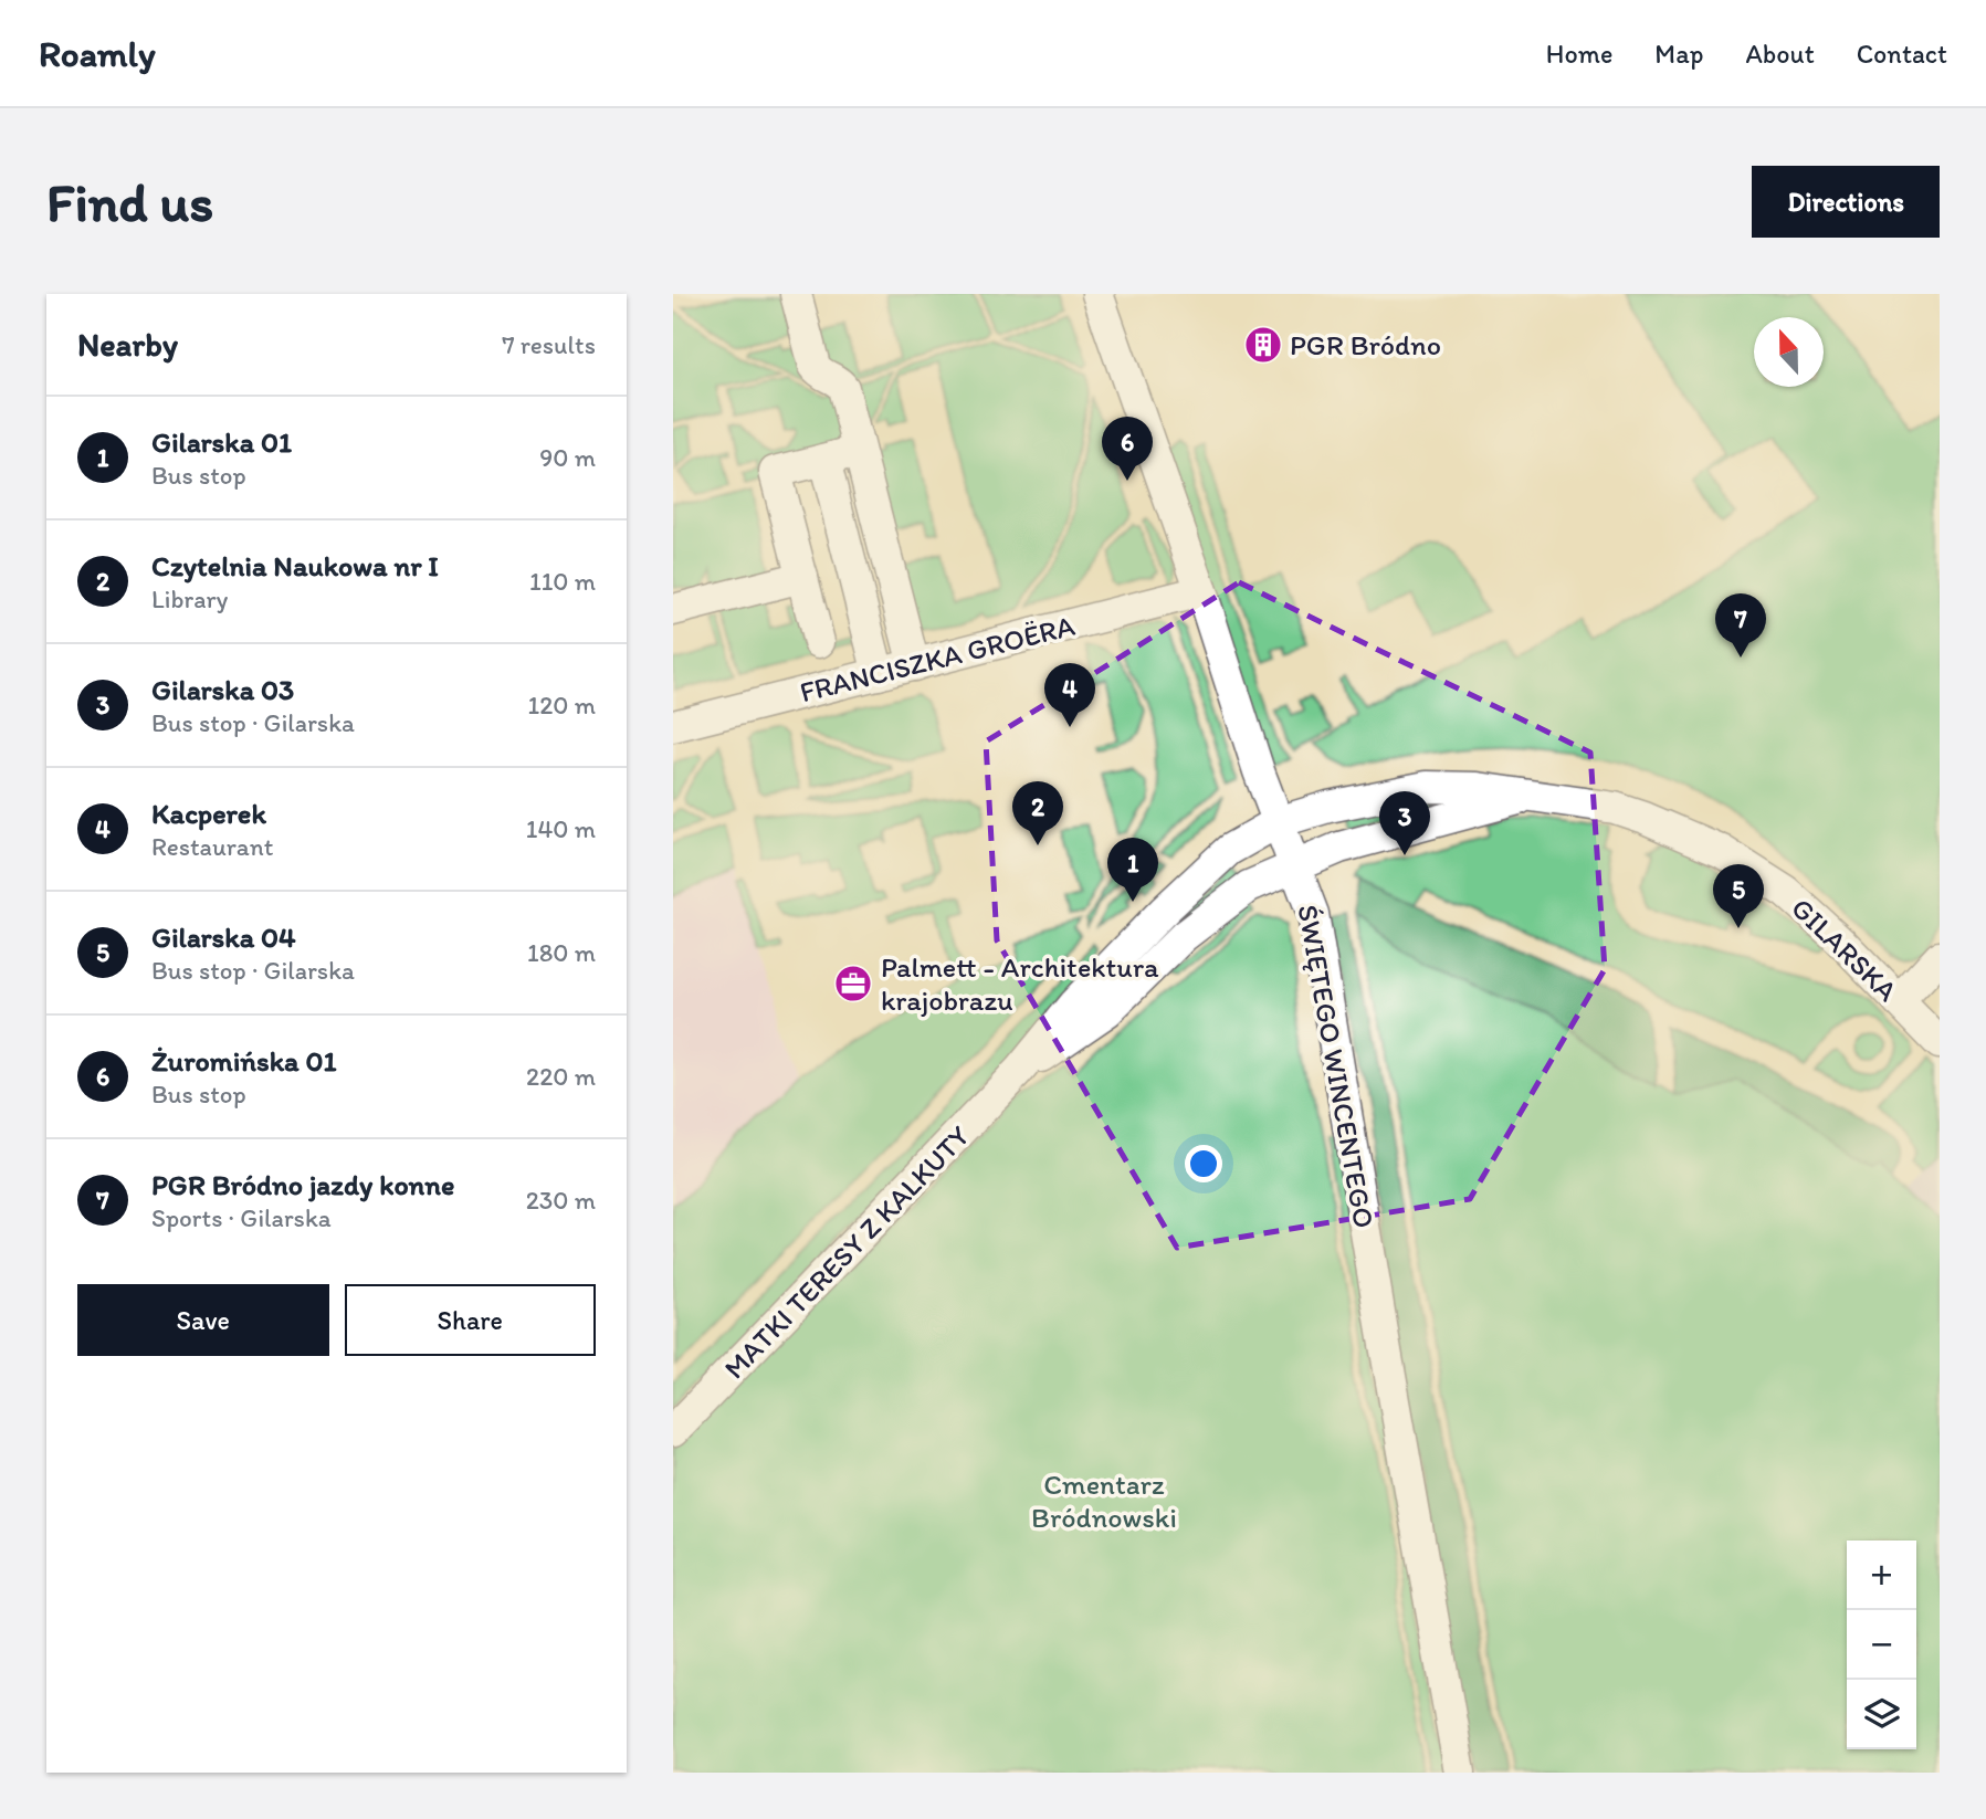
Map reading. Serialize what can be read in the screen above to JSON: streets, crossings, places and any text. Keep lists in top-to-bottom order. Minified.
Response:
{"streets":{"street":["FRANCISZKA GROËRA","GILARSKA","ŚWIĘTEGO WINCENTEGO","MATKI TERESY Z KALKUTY"]},"crossings":[["FRANCISZKA GROËRA","ŚWIĘTEGO WINCENTEGO"],["GILARSKA","ŚWIĘTEGO WINCENTEGO"],["GILARSKA","MATKI TERESY Z KALKUTY"],["ŚWIĘTEGO WINCENTEGO","MATKI TERESY Z KALKUTY"]],"parks":["Cmentarz Bródnowski"],"places":{"building":["PGR Bródno"],"office":["Palmett - Architektura krajobrazu"]},"north":"top","page":{"header":"Roamly","nav":["Home","Map","About","Contact"],"buttons":["Directions",["Save","Share"]],"title":"Find us","heading":["Nearby","7 results"],"list":[{"mark":"1","name":"Gilarska 01","note":"Bus stop","value":"90 m"},{"mark":"2","name":"Czytelnia Naukowa nr I","note":"Library","value":"110 m"},{"mark":"3","name":"Gilarska 03","note":"Bus stop · Gilarska","value":"120 m"},{"mark":"4","name":"Kacperek","note":"Restaurant","value":"140 m"},{"mark":"5","name":"Gilarska 04","note":"Bus stop · Gilarska","value":"180 m"},{"mark":"6","name":"Żuromińska 01","note":"Bus stop","value":"220 m"},{"mark":"7","name":"PGR Bródno jazdy konne","note":"Sports · Gilarska","value":"230 m"}],"pins":["6","7","4","2","3","1","5"],"map_buttons":["+","−"]}}
